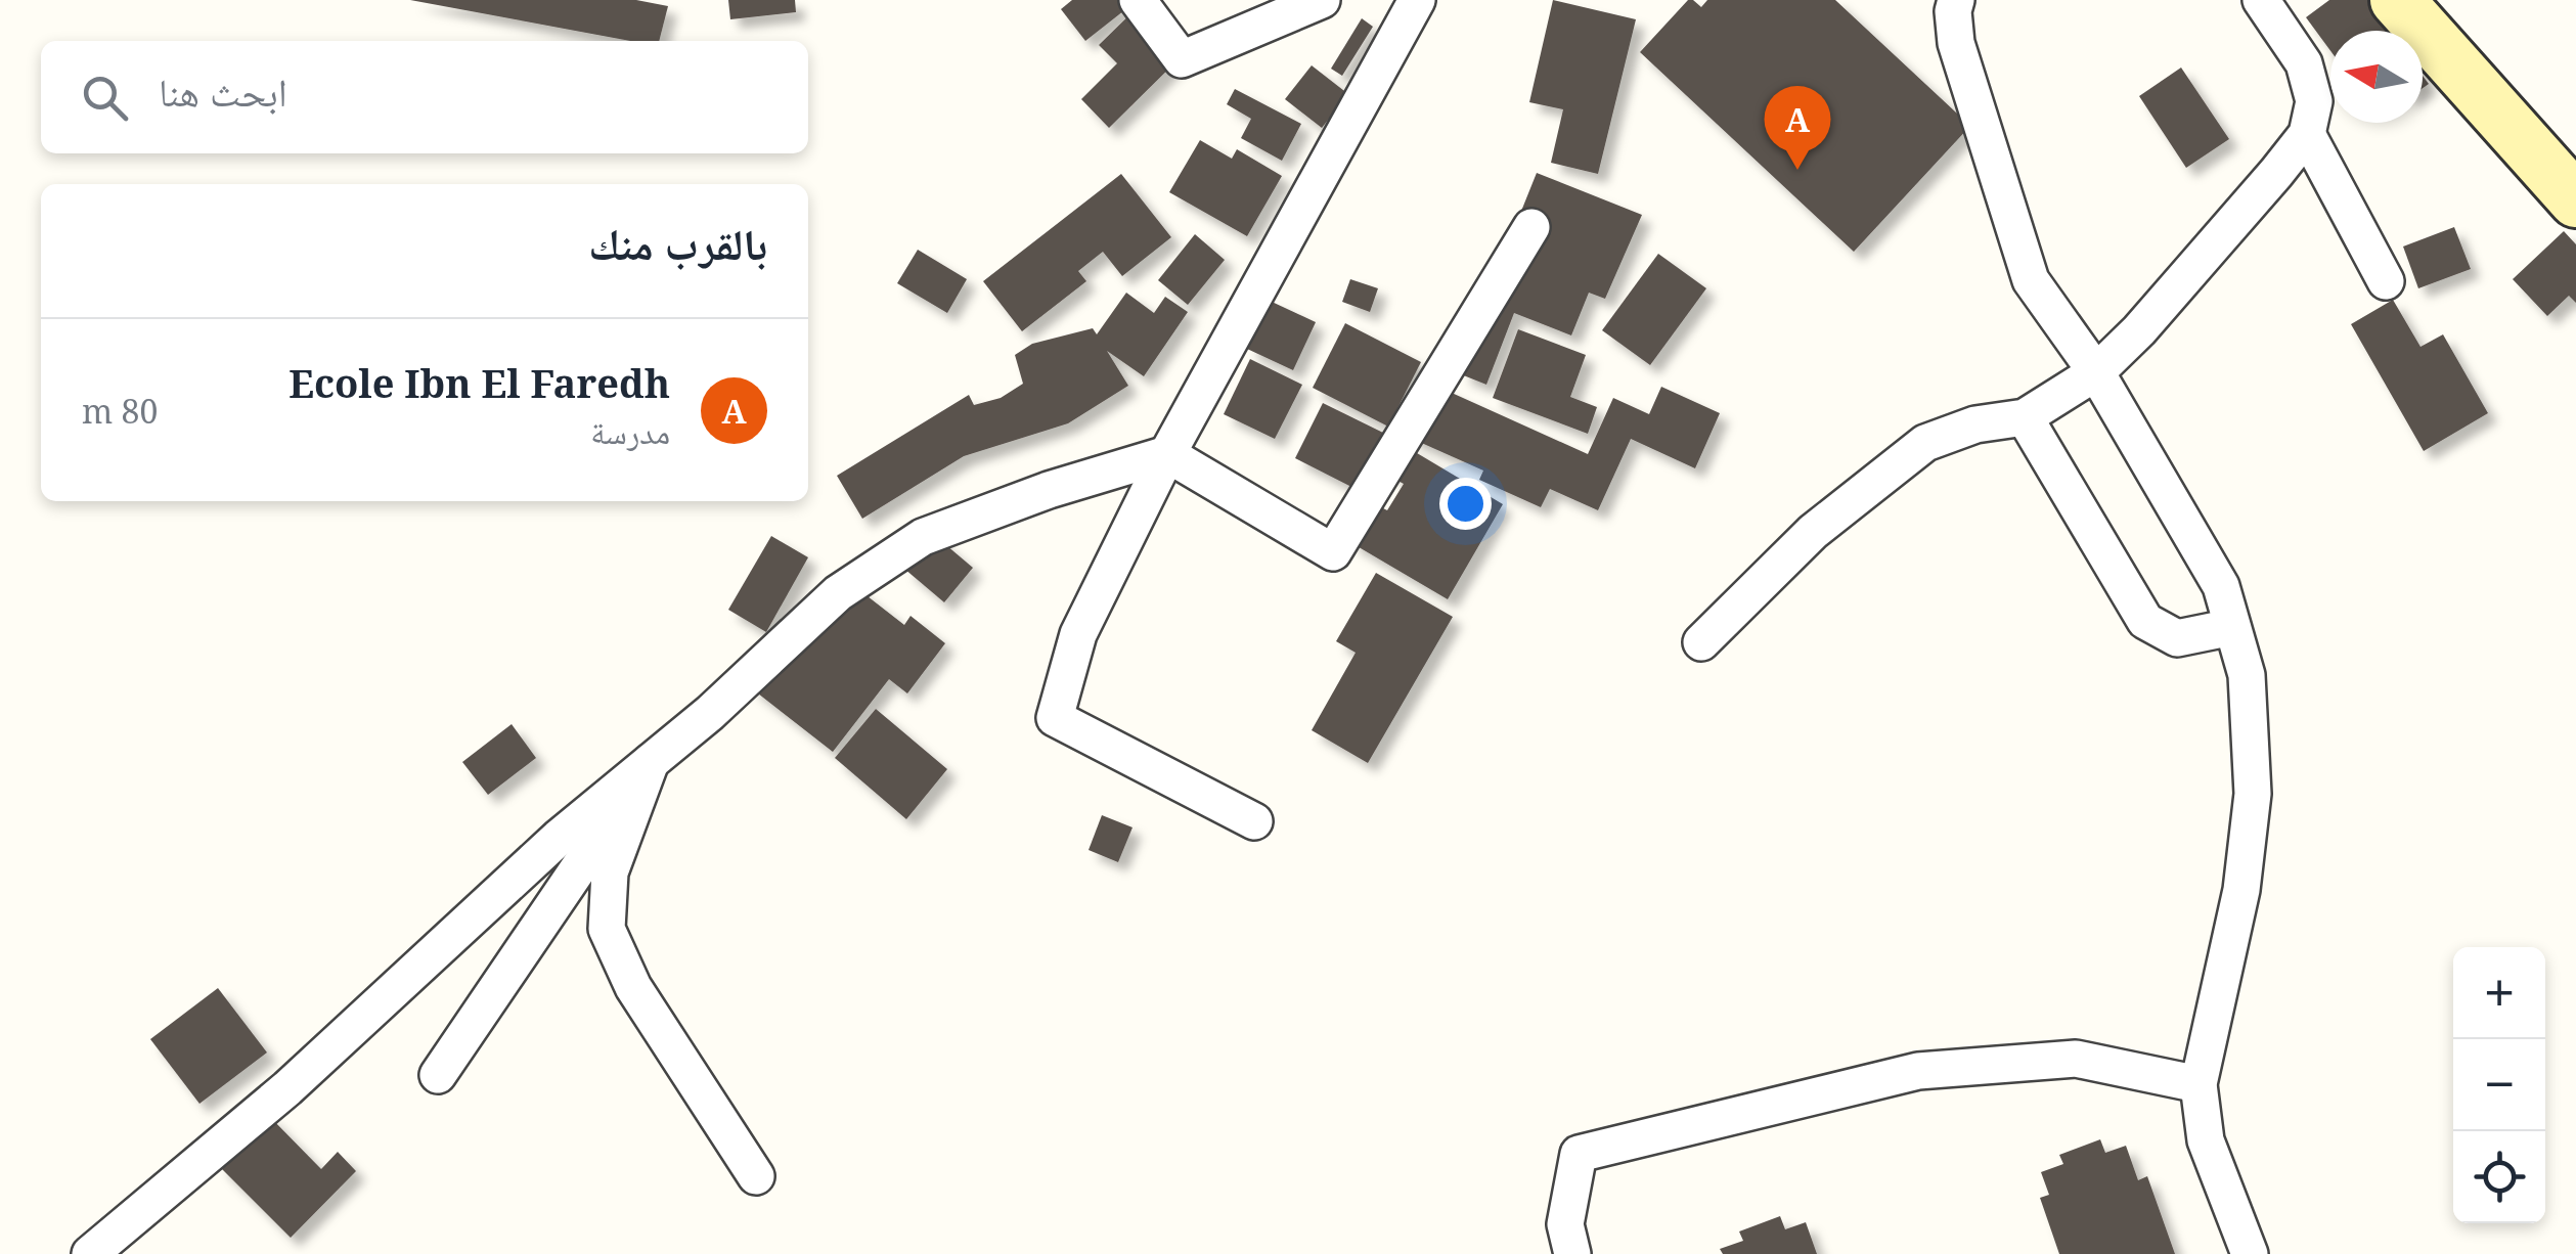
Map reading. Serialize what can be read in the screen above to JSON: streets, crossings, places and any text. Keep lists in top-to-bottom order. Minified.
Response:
{"north":"left","page":{"search":"ابحث هنا","pins":"A","heading":"بالقرب منك","list":[{"mark":"A","name":"Ecole Ibn El Faredh","note":"مدرسة","value":"80 m"}],"map_buttons":["+","−"]}}
